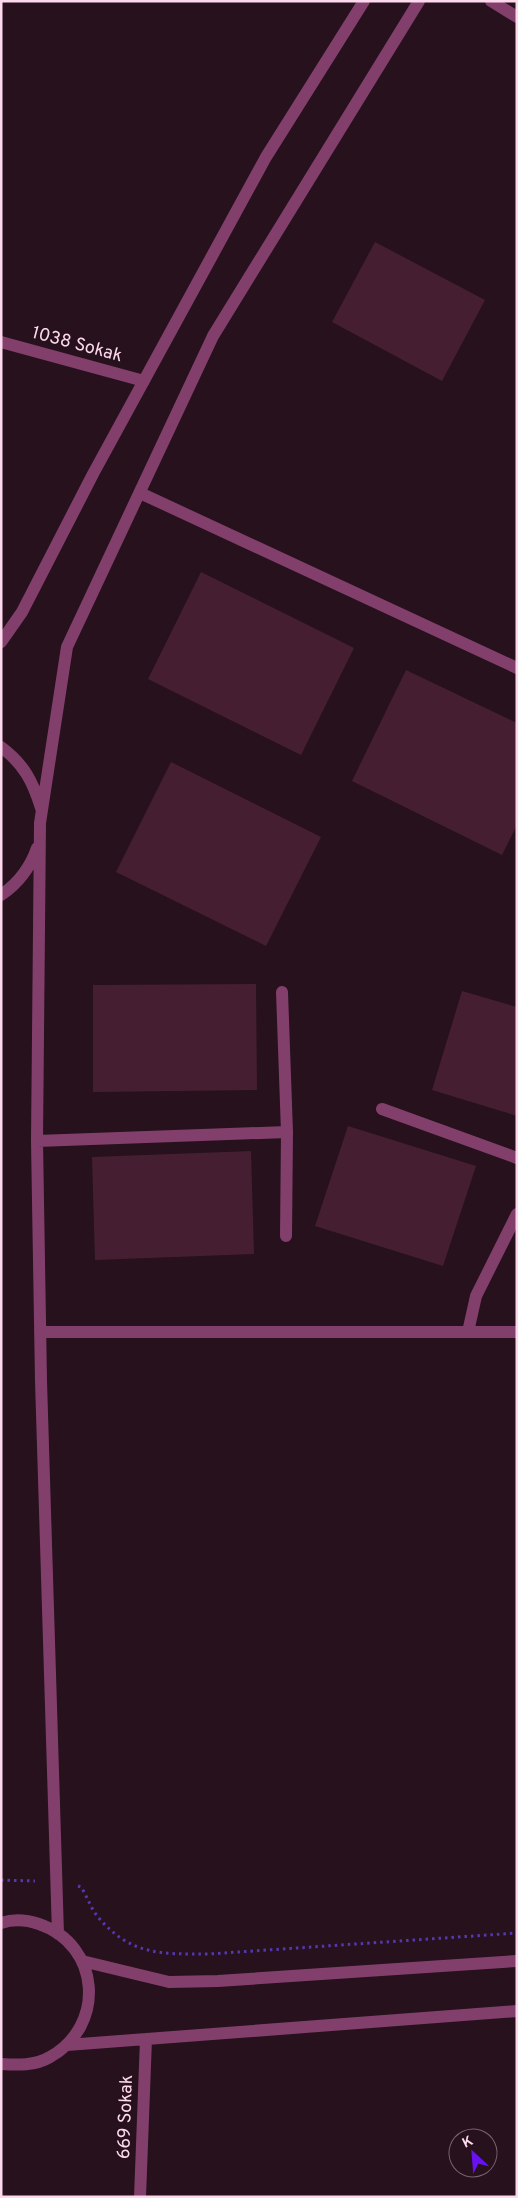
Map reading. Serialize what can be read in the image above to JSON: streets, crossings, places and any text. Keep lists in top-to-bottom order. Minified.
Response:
{"streets":{"street":["1038 Sokak","669 Sokak"]},"north":"top left"}
